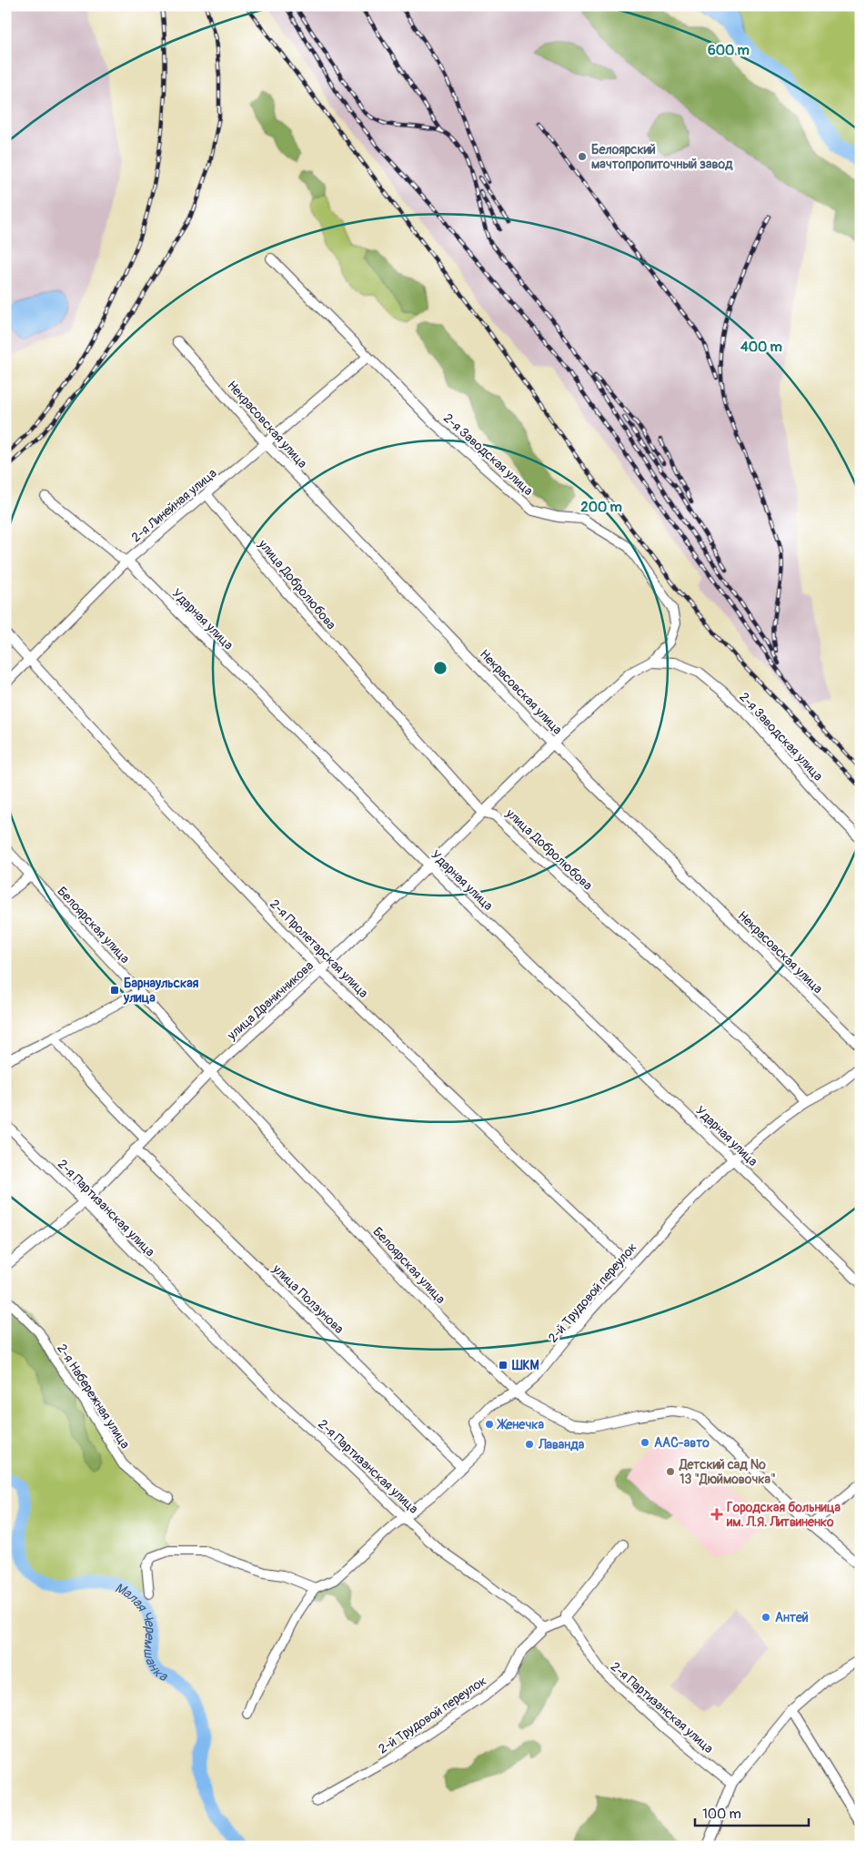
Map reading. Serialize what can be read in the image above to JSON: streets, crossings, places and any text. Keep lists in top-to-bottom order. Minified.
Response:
{"streets":{"street":["Некрасовская улица","2-я Заводская улица","2-я Линейная улица","улица Добролюбова","Ударная улица","Белоярская улица","2-я Пролетарская улица","улица Драничникова","2-я Партизанская улица","2-й Трудовой переулок","улица Ползунова","2-я Набережная улица"]},"crossings":[["Некрасовская улица","2-я Линейная улица"],["Некрасовская улица","улица Драничникова"],["2-я Заводская улица","2-я Линейная улица"],["2-я Заводская улица","улица Драничникова"],["2-я Линейная улица","улица Добролюбова"],["2-я Линейная улица","Ударная улица"],["2-я Линейная улица","2-я Пролетарская улица"],["улица Добролюбова","улица Драничникова"],["улица Добролюбова","2-й Трудовой переулок"],["Ударная улица","улица Драничникова"],["Ударная улица","2-й Трудовой переулок"],["Белоярская улица","улица Драничникова"],["Белоярская улица","2-й Трудовой переулок"],["2-я Пролетарская улица","улица Драничникова"],["2-я Пролетарская улица","2-й Трудовой переулок"],["улица Драничникова","2-я Партизанская улица"],["улица Драничникова","улица Ползунова"],["2-я Партизанская улица","2-й Трудовой переулок"],["2-й Трудовой переулок","улица Ползунова"]],"water":["Малая Черемшанка"],"places":{"other":["Белоярский мачтопропиточный завод","Женечка","ААС-авто","Лаванда","Детский сад № 13 \"Дюймовочка\"","Антей"],"transit":["Барнаульская улица","ШКМ"],"health":["Городская больница им. Л.Я. Литвиненко"]},"scale_bar":"100 m","rings":["600 m","400 m","200 m"]}
